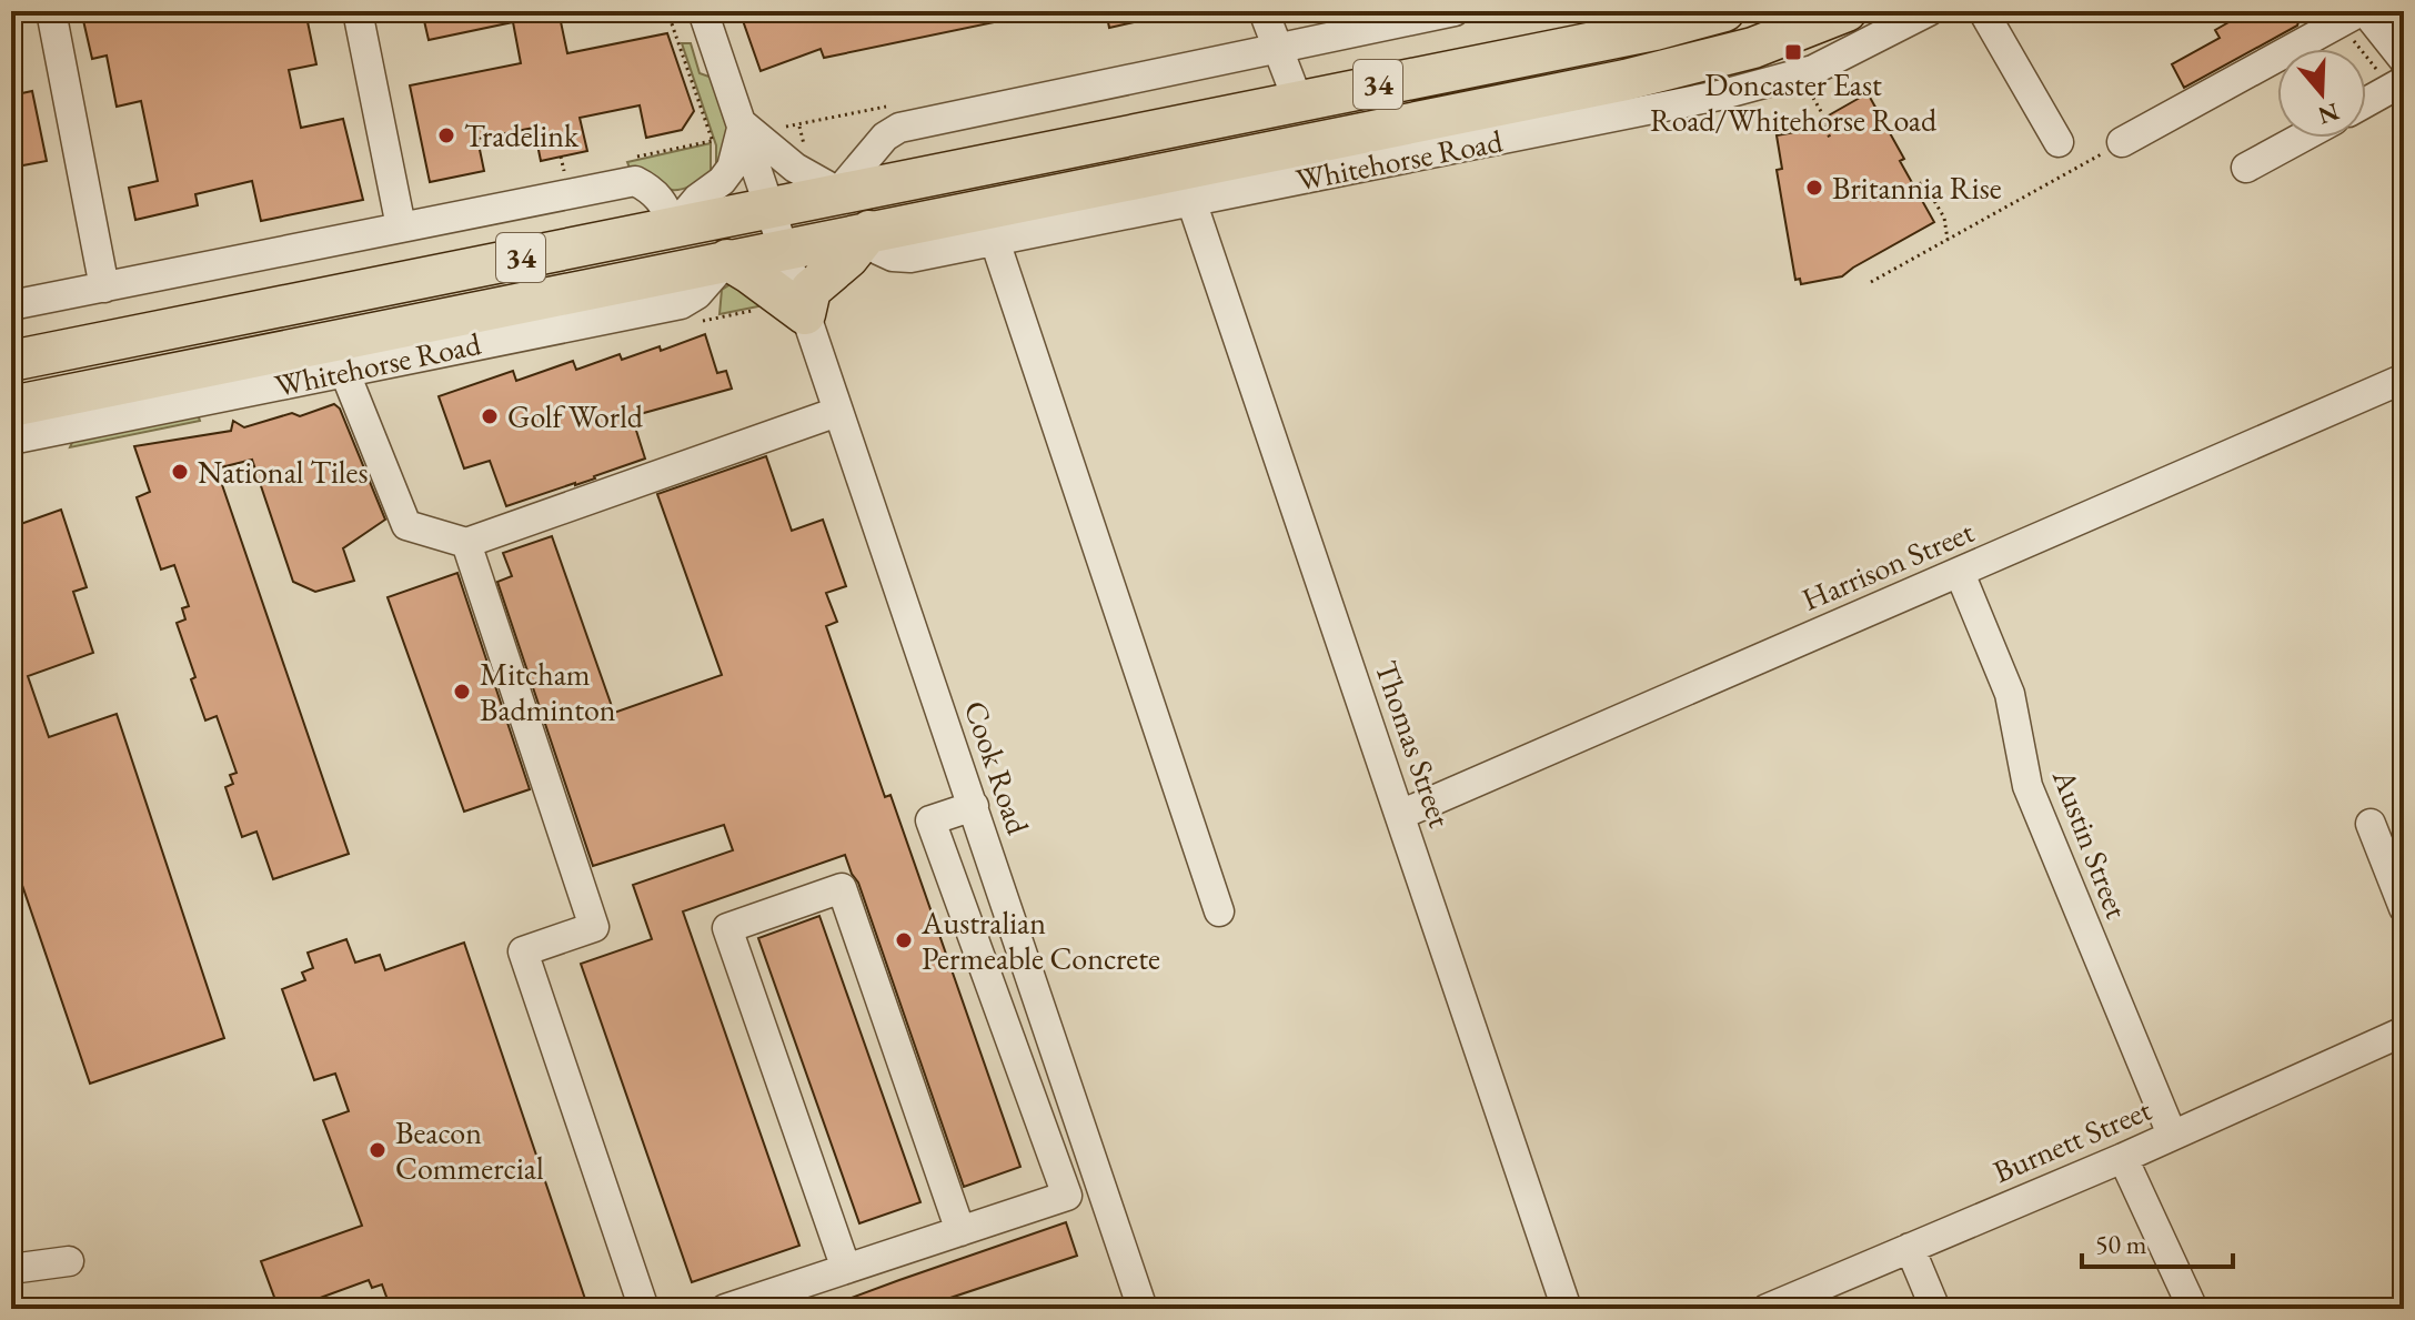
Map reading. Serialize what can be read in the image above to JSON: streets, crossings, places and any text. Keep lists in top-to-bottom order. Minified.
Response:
{"streets":{"highway":["34","Whitehorse Road"],"street":["Harrison Street","Thomas Street","Cook Road","Austin Street","Burnett Street"]},"crossings":[["34","Cook Road"],["Whitehorse Road","Thomas Street"],["Whitehorse Road","Cook Road"],["Harrison Street","Thomas Street"],["Harrison Street","Austin Street"],["Austin Street","Burnett Street"]],"places":{"transit":["Doncaster East Road/Whitehorse Road"],"other":["Tradelink","Britannia Rise","Golf World","National Tiles","Mitcham Badminton","Australian Permeable Concrete","Beacon Commercial"]},"scale_bar":"50 m","north":"bottom"}
